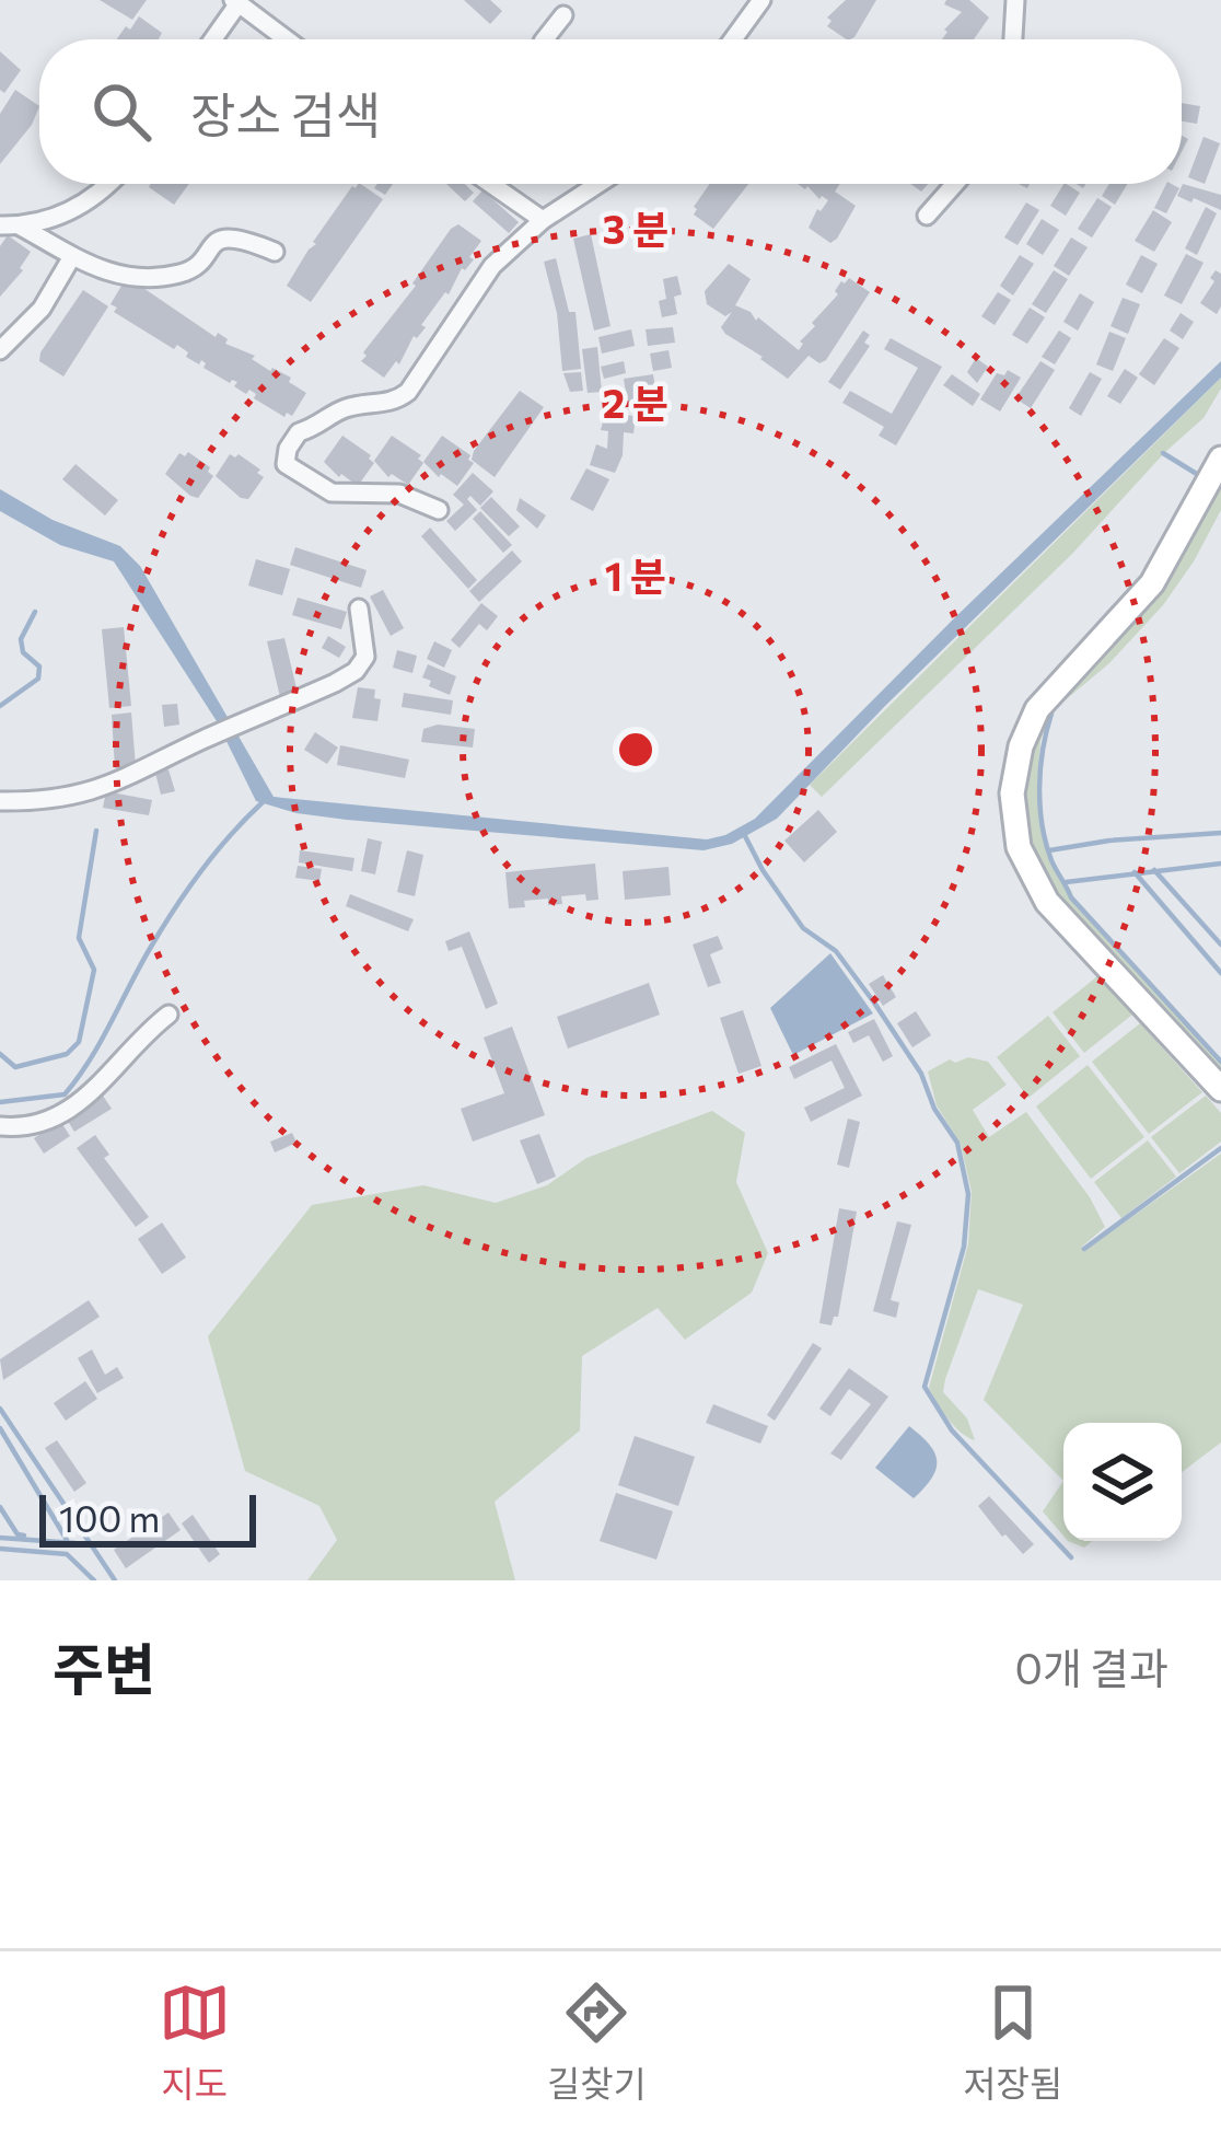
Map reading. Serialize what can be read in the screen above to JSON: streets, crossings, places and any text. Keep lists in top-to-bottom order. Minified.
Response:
{"scale_bar":"100 m","page":{"search":"장소 검색","scale":"100 m","heading":["주변","0개 결과"],"nav":["지도","길찾기","저장됨"]},"rings":["3 분","2 분","1 분"]}
